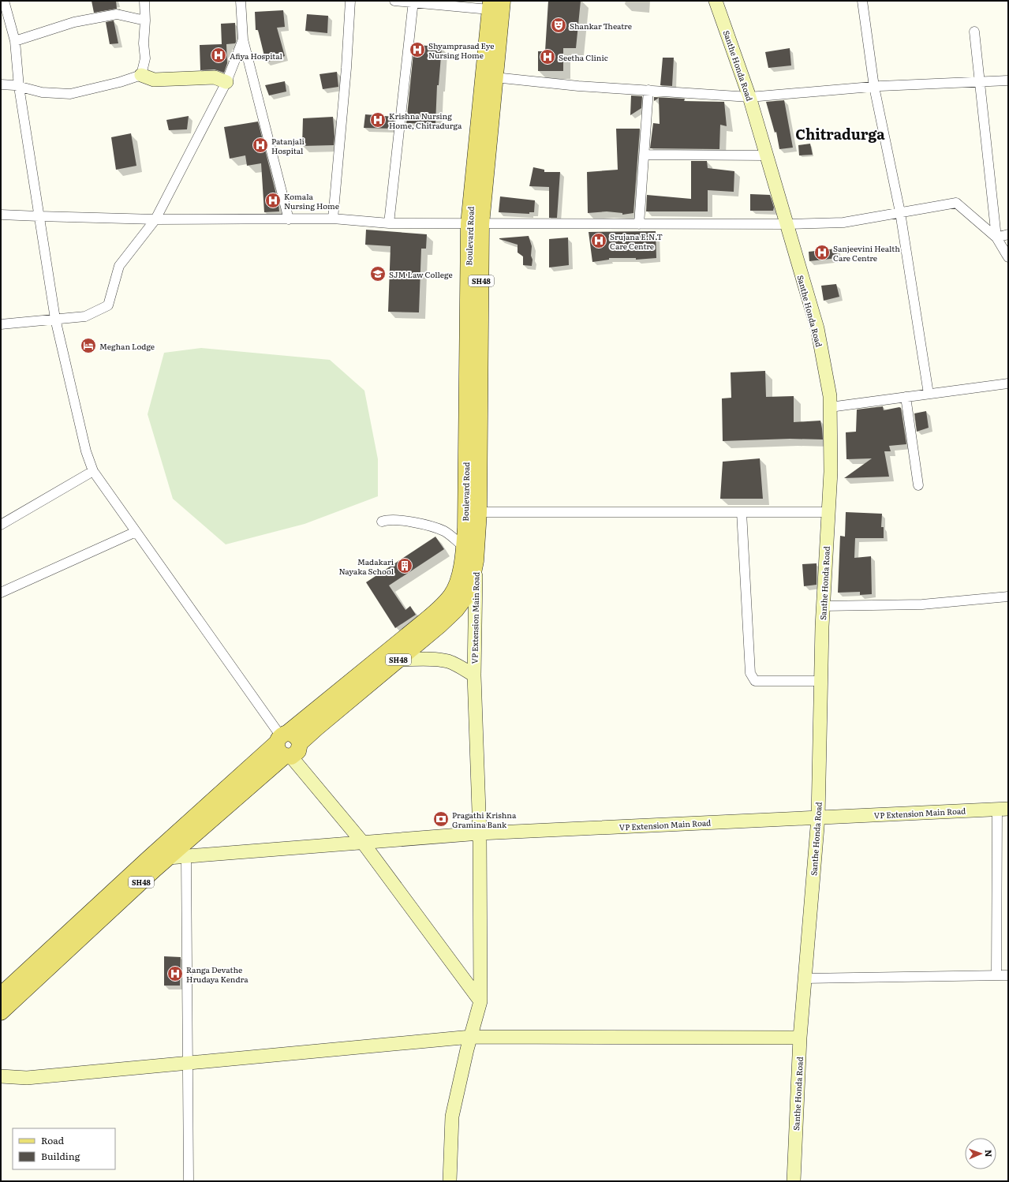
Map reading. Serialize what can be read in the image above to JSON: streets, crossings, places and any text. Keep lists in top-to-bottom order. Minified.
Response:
{"streets":{"main road":["Santhe Honda Road","Boulevard Road","SH48","VP Extension Main Road"]},"crossings":[["Santhe Honda Road","VP Extension Main Road"],["Boulevard Road","SH48"],["Boulevard Road","VP Extension Main Road"],["SH48","VP Extension Main Road"]],"districts":["Chitradurga"],"places":{"theatre":["Shankar Theatre"],"hospital":["Shyamprasad Eye Nursing Home","Afiya Hospital","Seetha Clinic","Krishna Nursing Home, Chitradurga","Patanjali Hospital","Komala Nursing Home","Srujana E.N.T Care Centre","Sanjeevini Health Care Centre","Ranga Devathe Hrudaya Kendra"],"school or university":["SJM Law College"],"hotel":["Meghan Lodge"],"building":["Madakari Nayaka School"],"bank":["Pragathi Krishna Gramina Bank"]},"legend":["Road","Building"],"north":"right"}
